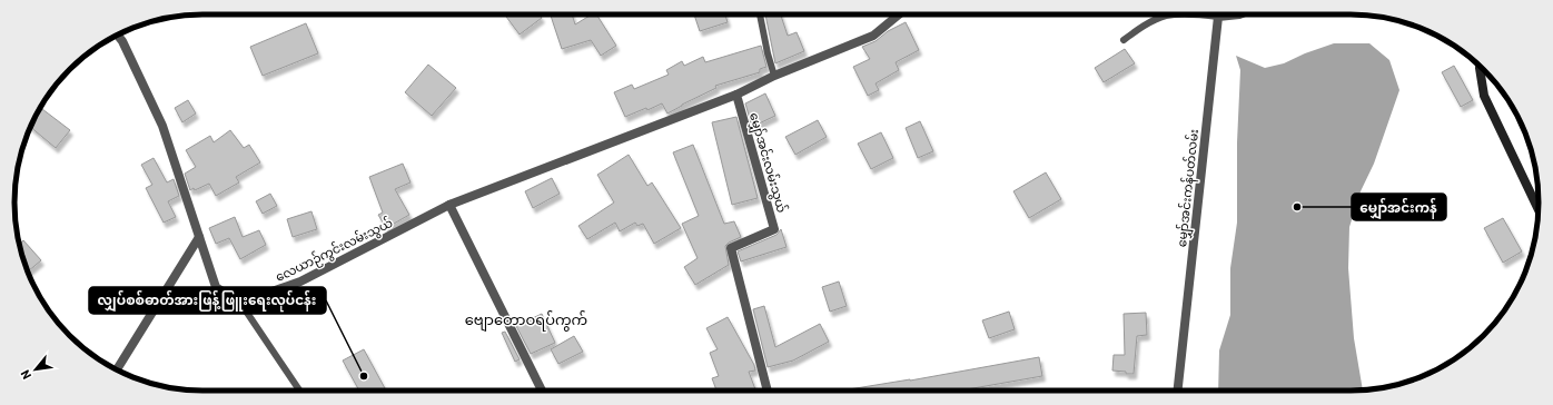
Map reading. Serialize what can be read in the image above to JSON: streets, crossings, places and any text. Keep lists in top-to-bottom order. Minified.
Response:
{"streets":{"street":["မျှော်အင်းလမ်းသွယ်","မျှော်အင်းကန်ပတ်လမ်း","လေယာဉ်ကွင်းလမ်းသွယ်"]},"crossings":[["မျှော်အင်းလမ်းသွယ်","လေယာဉ်ကွင်းလမ်းသွယ်"]],"districts":["ဗျောတောဝရပ်ကွက်"],"places":["မျှော်အင်းကန်","လျှပ်စစ်ဓာတ်အားဖြန့်ဖြူးရေးလုပ်ငန်း"],"north":"bottom left"}
